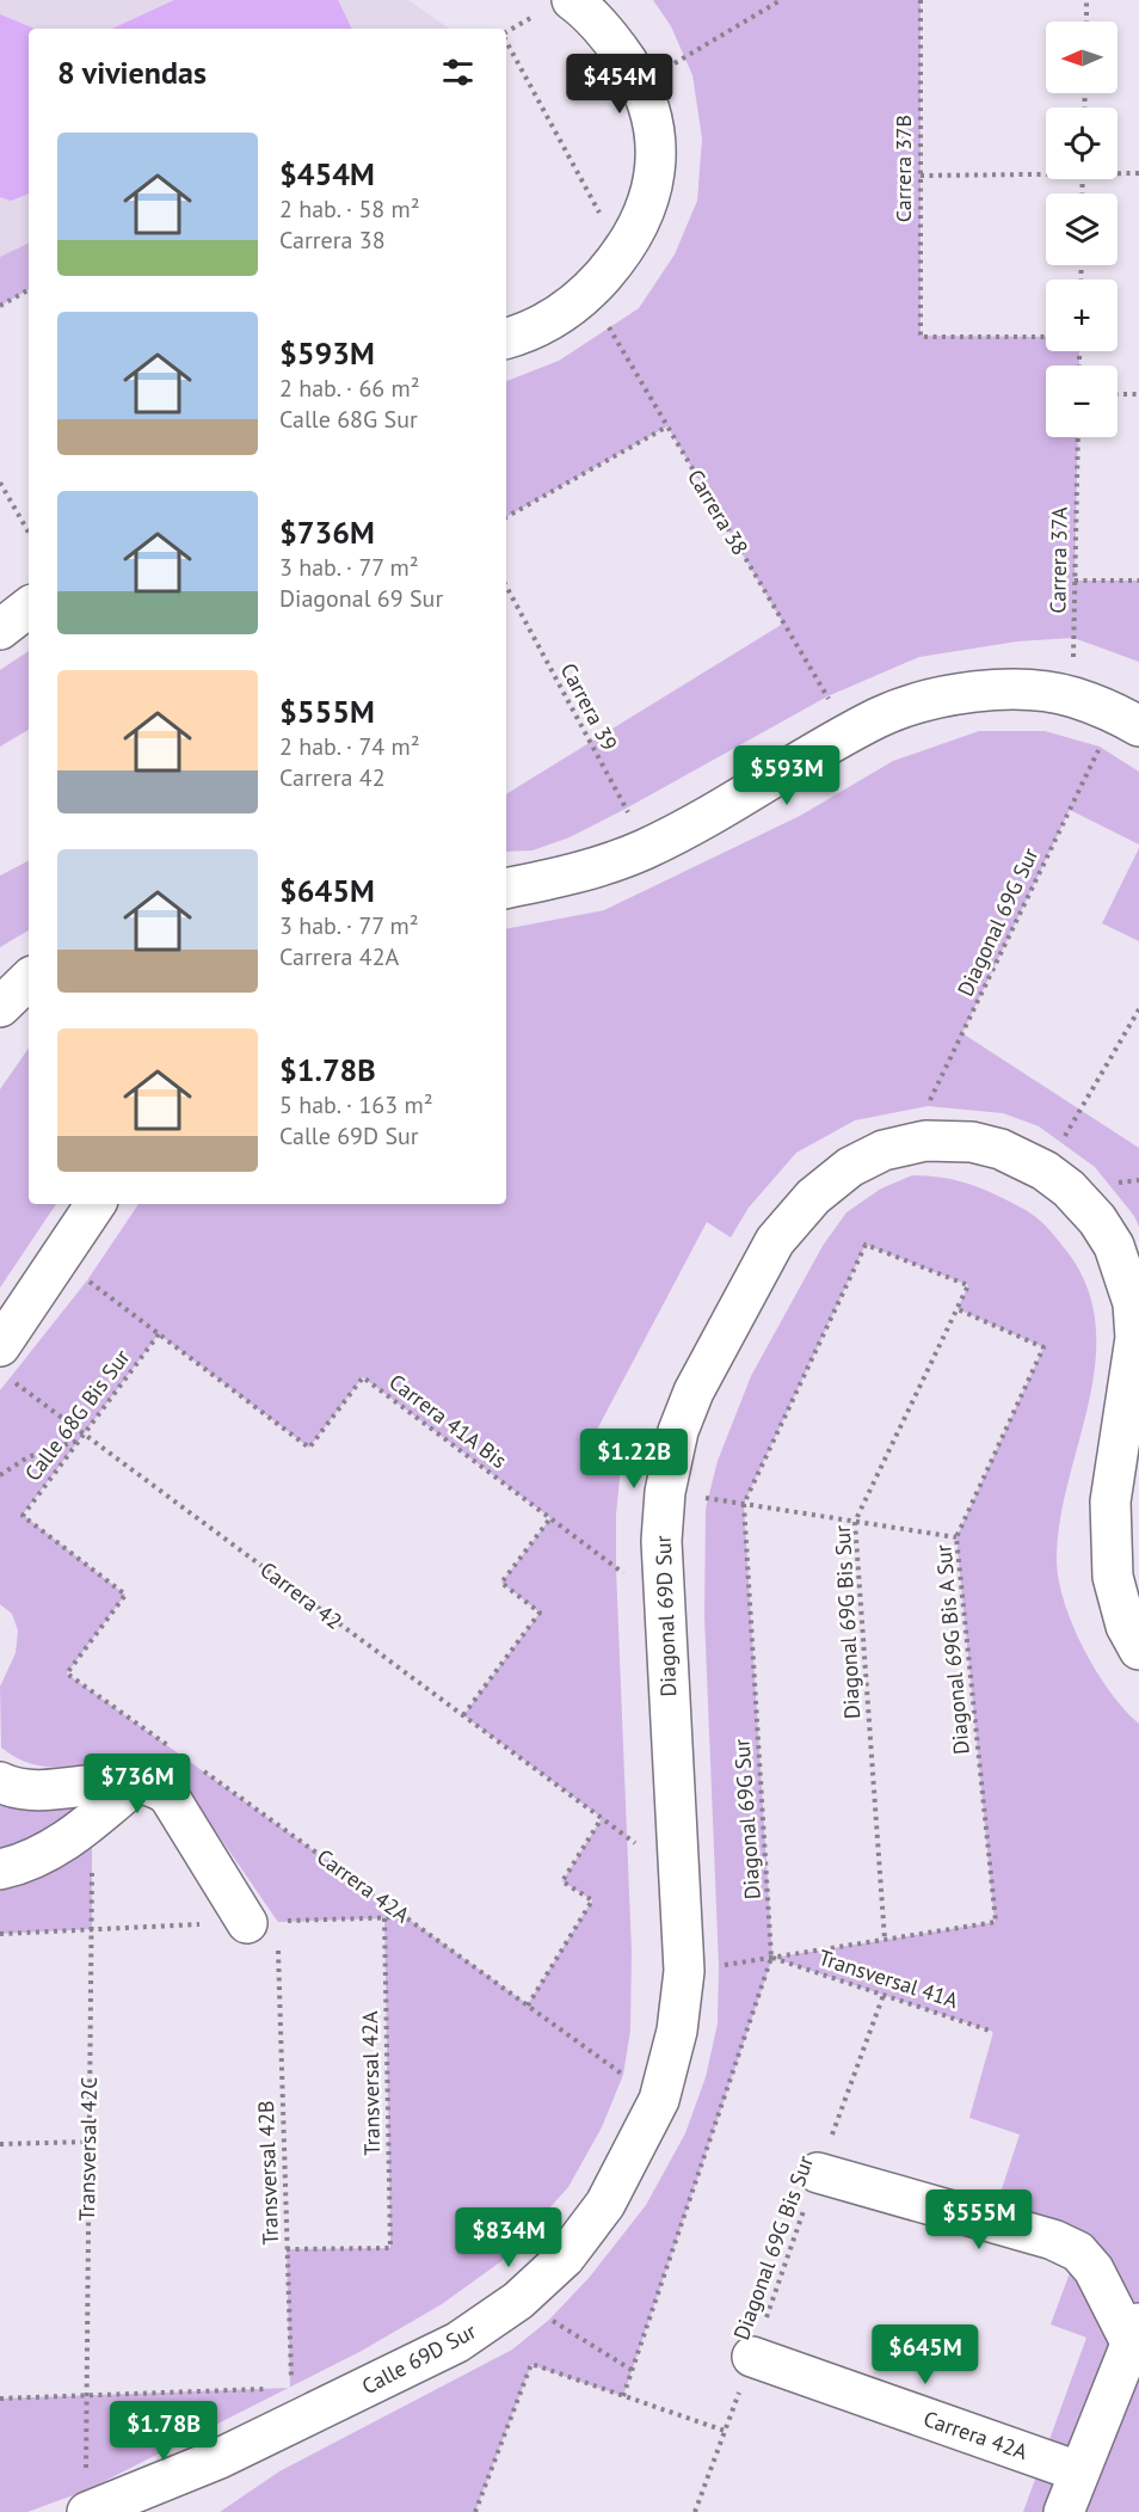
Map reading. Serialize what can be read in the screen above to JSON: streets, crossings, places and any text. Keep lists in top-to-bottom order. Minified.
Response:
{"streets":{"street":["Diagonal 69D Sur","Carrera 42A","Calle 69D Sur"],"path":["Carrera 37B","Carrera 38","Carrera 37A","Carrera 39","Diagonal 69G Sur","Calle 68G Bis Sur","Carrera 41A Bis","Carrera 42","Diagonal 69G Bis Sur","Diagonal 69G Bis A Sur","Transversal 41A","Transversal 42A","Transversal 42C","Transversal 42B"]},"crossings":[["Diagonal 69G Sur","Diagonal 69D Sur"],["Diagonal 69G Sur","Diagonal 69G Bis Sur"],["Diagonal 69G Sur","Transversal 41A"],["Calle 68G Bis Sur","Carrera 41A Bis"],["Calle 68G Bis Sur","Carrera 42"],["Carrera 41A Bis","Diagonal 69D Sur"],["Carrera 42","Carrera 42A"],["Diagonal 69D Sur","Calle 69D Sur"],["Diagonal 69G Bis Sur","Diagonal 69G Bis A Sur"],["Diagonal 69G Bis Sur","Carrera 42A"],["Diagonal 69G Bis Sur","Transversal 41A"],["Carrera 42A","Calle 69D Sur"],["Transversal 42A","Transversal 42B"],["Transversal 42C","Calle 69D Sur"],["Transversal 42B","Calle 69D Sur"]],"north":"left","page":{"map_buttons":["+","−"],"heading":"8 viviendas","price":["$454M","$593M","$1.22B","$736M","$555M","$834M","$645M","$1.78B"],"list":[{"name":"$454M","note":"2 hab. · 58 m² · Carrera 38"},{"name":"$593M","note":"2 hab. · 66 m² · Calle 68G Sur"},{"name":"$736M","note":"3 hab. · 77 m² · Diagonal 69 Sur"},{"name":"$555M","note":"2 hab. · 74 m² · Carrera 42"},{"name":"$645M","note":"3 hab. · 77 m² · Carrera 42A"},{"name":"$1.78B","note":"5 hab. · 163 m² · Calle 69D Sur"}]}}
